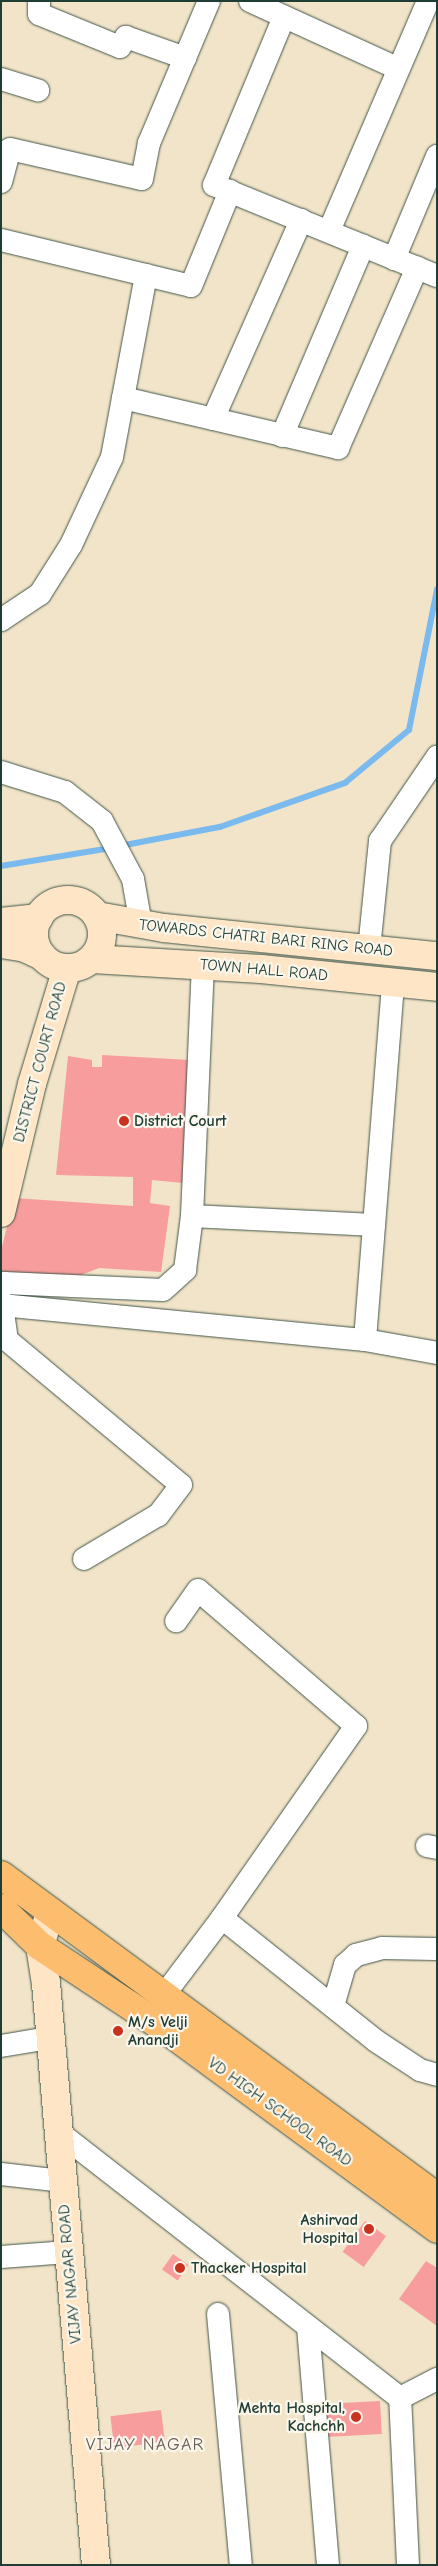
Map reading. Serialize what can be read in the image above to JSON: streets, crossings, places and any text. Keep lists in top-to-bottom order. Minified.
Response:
{"streets":{"main road":["VD HIGH SCHOOL ROAD"],"street":["TOWARDS CHATRI BARI RING ROAD","TOWN HALL ROAD","DISTRICT COURT ROAD","VIJAY NAGAR ROAD"]},"crossings":[["TOWARDS CHATRI BARI RING ROAD","TOWN HALL ROAD"],["TOWARDS CHATRI BARI RING ROAD","DISTRICT COURT ROAD"],["TOWN HALL ROAD","DISTRICT COURT ROAD"],["VD HIGH SCHOOL ROAD","VIJAY NAGAR ROAD"]],"districts":["VIJAY NAGAR"],"places":["District Court","M/s Velji Anandji","Ashirvad Hospital","Thacker Hospital","Mehta Hospital, Kachchh"]}
